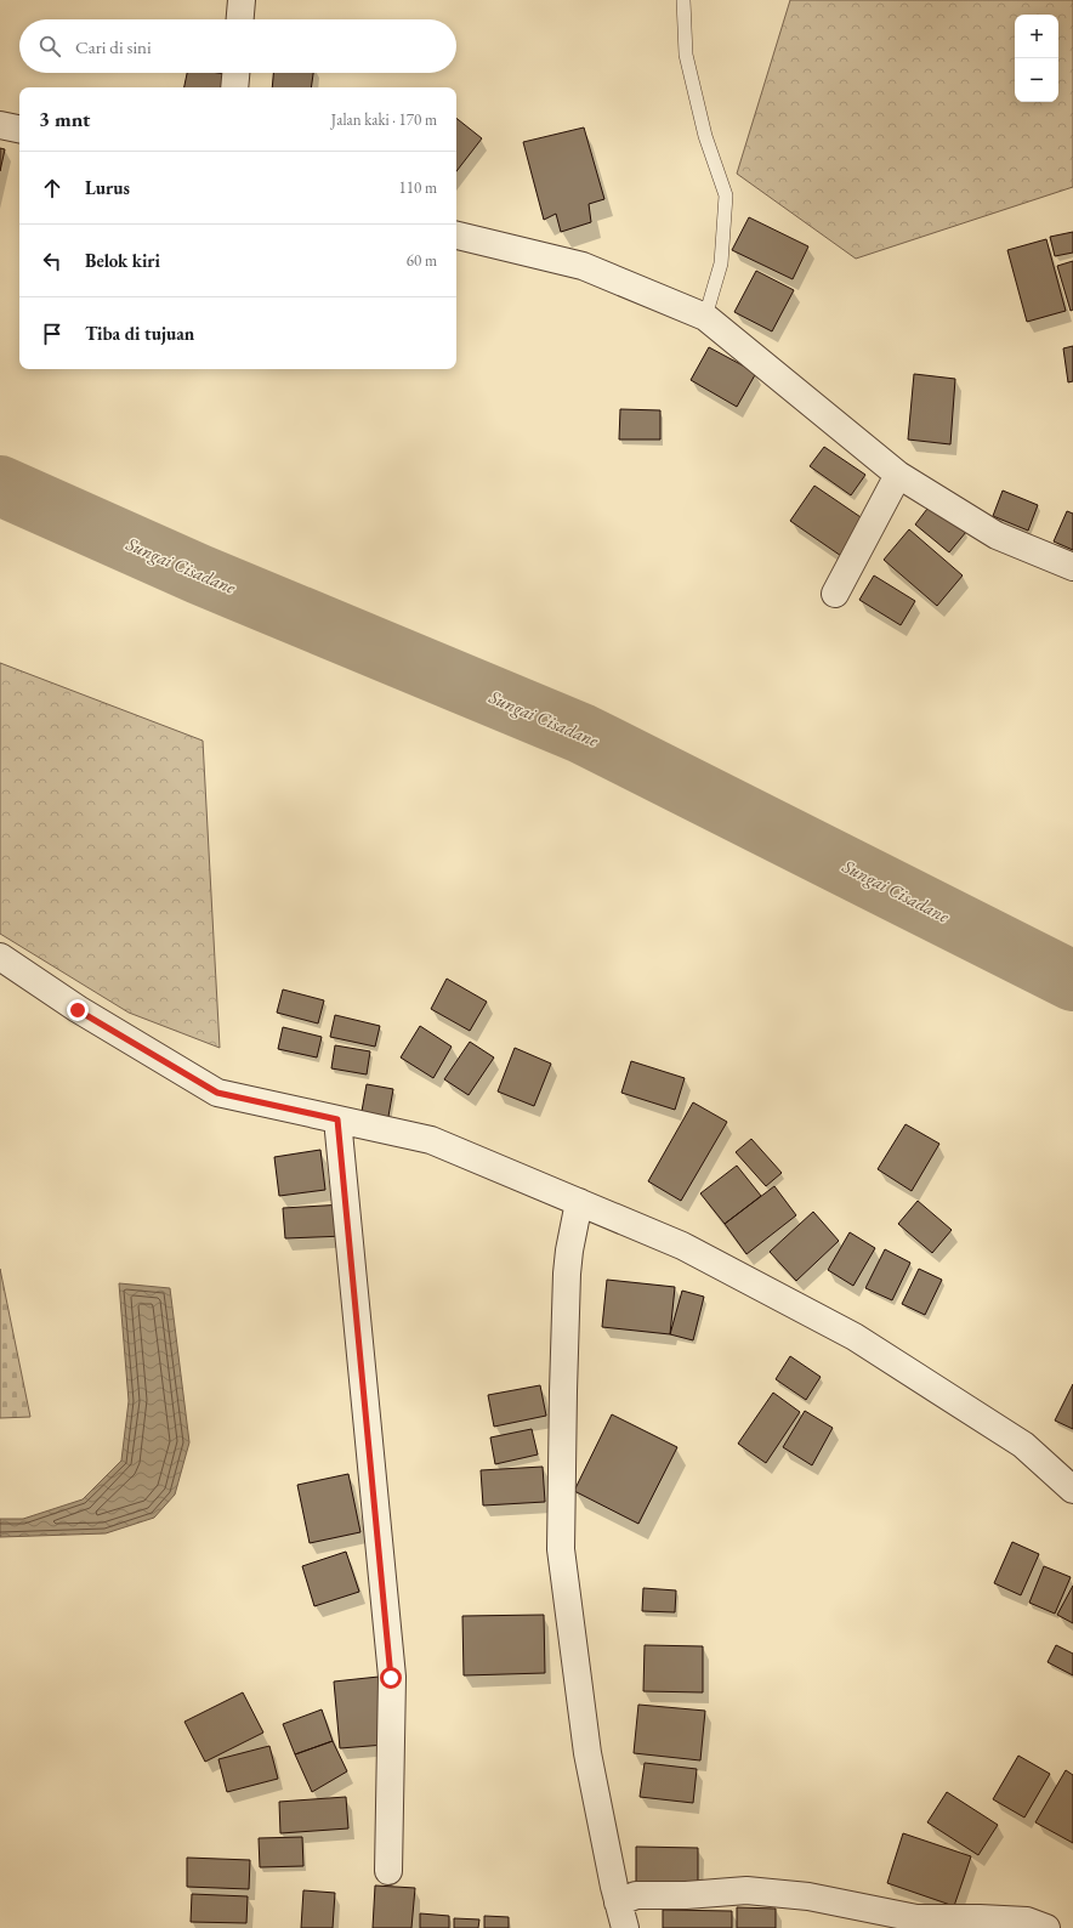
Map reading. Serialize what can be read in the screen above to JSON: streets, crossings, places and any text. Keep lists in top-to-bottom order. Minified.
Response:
{"water":["Sungai Cisadane"],"page":{"map_buttons":["+","−"],"search":"Cari di sini","heading":["3 mnt","Jalan kaki · 170 m"],"list":[["Lurus","110 m"],["Belok kiri","60 m"],"Tiba di tujuan"]}}
